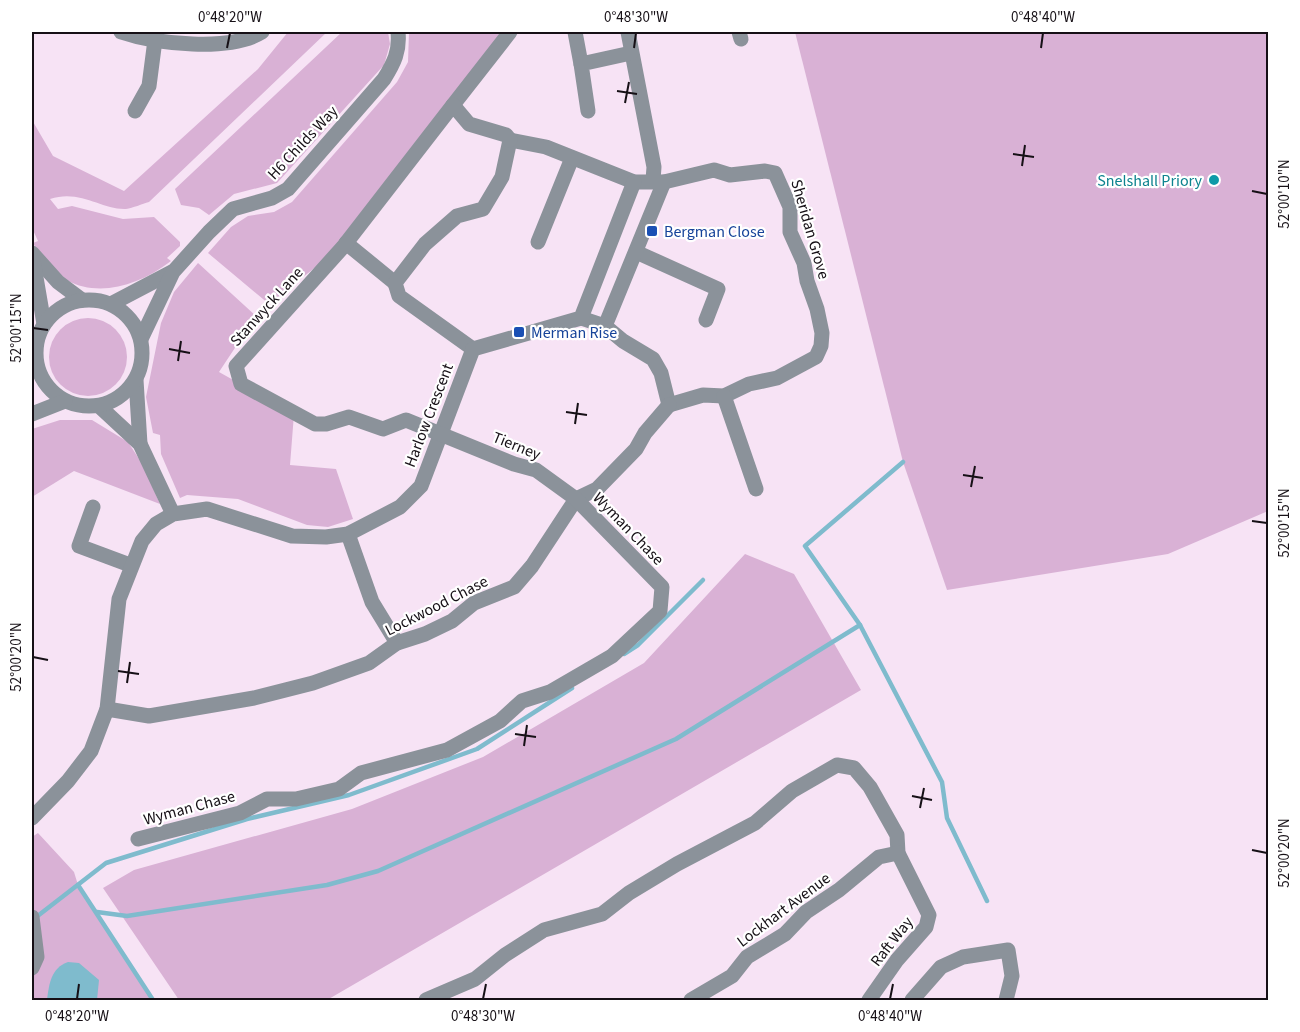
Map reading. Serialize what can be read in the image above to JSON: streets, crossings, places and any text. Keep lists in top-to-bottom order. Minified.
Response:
{"streets":{"street":["H6 Childs Way","Sheridan Grove","Stanwyck Lane","Harlow Crescent","Tierney","Wyman Chase","Lockwood Chase","Lockhart Avenue","Raft Way"]},"crossings":[["Sheridan Grove","Lockwood Chase"],["Stanwyck Lane","Harlow Crescent"],["Stanwyck Lane","Tierney"],["Harlow Crescent","Tierney"],["Harlow Crescent","Lockwood Chase"],["Tierney","Wyman Chase"],["Tierney","Lockwood Chase"],["Wyman Chase","Lockwood Chase"],["Lockhart Avenue","Raft Way"]],"places":{"other":["Snelshall Priory"],"transit":["Bergman Close","Merman Rise"]},"coordinates":["0°48'20\"W","0°48'30\"W","0°48'40\"W","52°00'10\"N","52°00'15\"N","52°00'20\"N"]}
